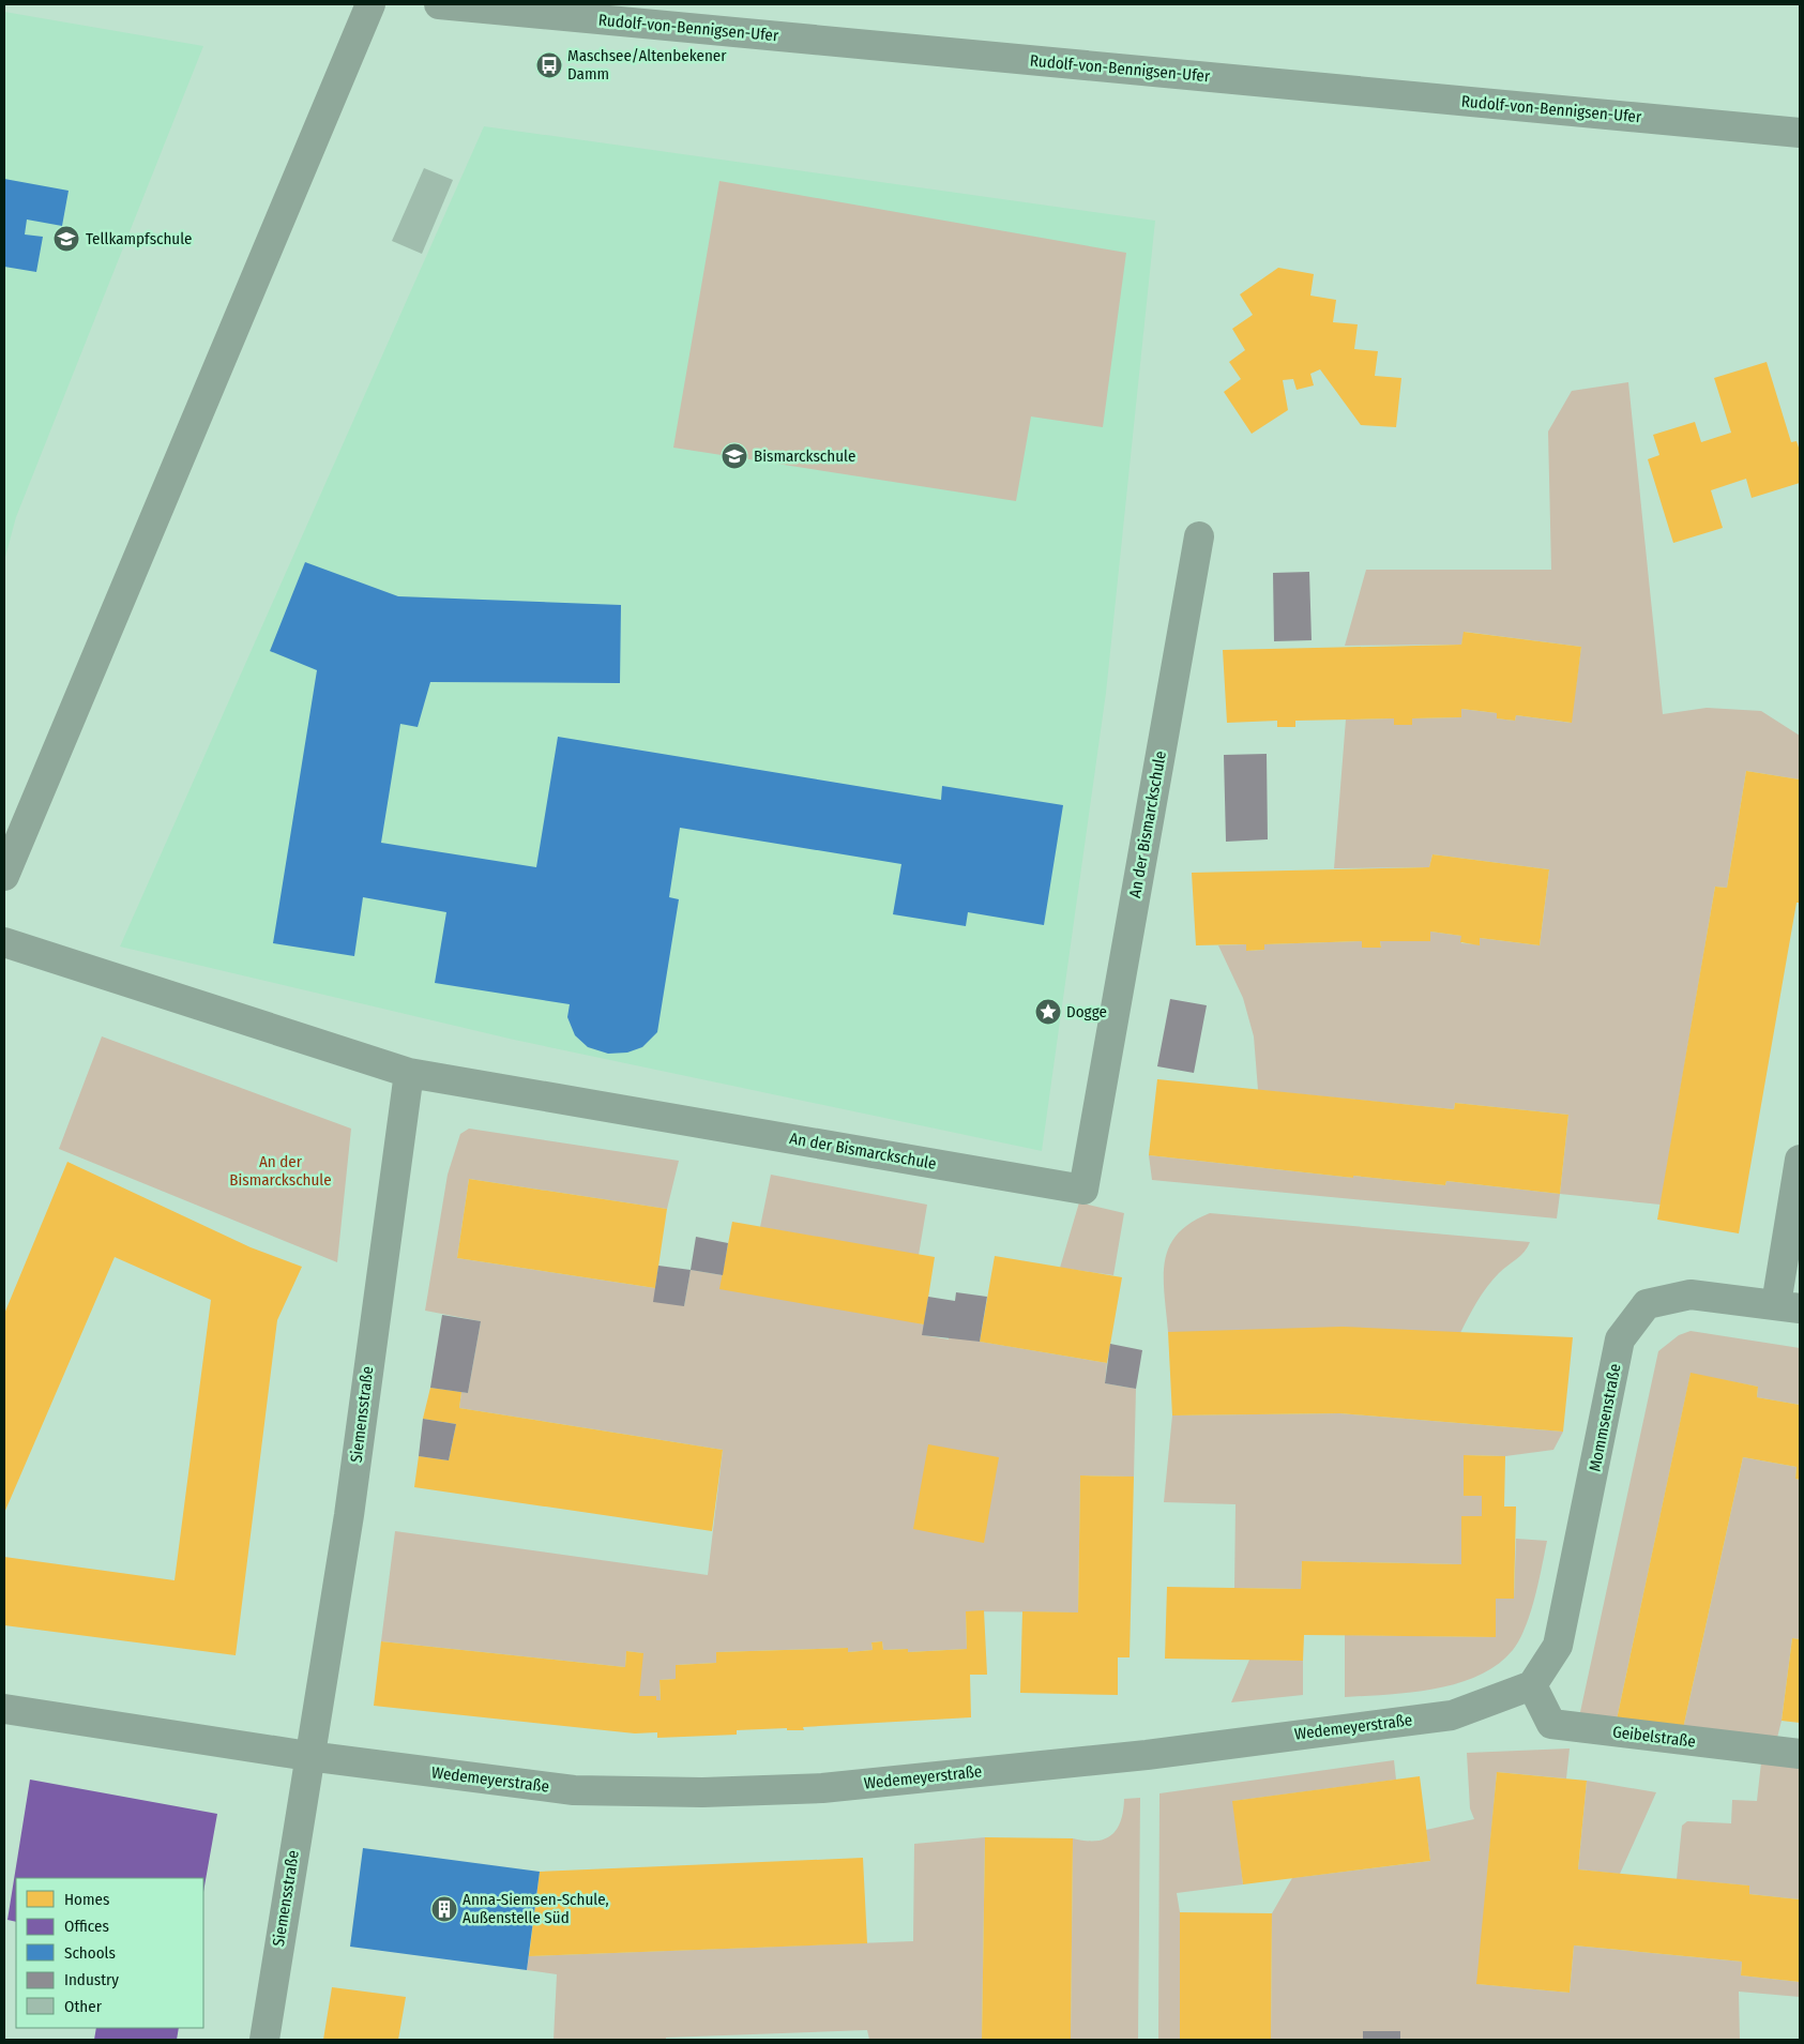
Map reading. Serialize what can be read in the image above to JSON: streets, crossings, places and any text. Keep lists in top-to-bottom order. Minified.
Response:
{"streets":{"street":["Rudolf-von-Bennigsen-Ufer","An der Bismarckschule","Siemensstraße","Mommsenstraße","Wedemeyerstraße","Geibelstraße"]},"crossings":[["An der Bismarckschule","Siemensstraße"],["Siemensstraße","Wedemeyerstraße"],["Mommsenstraße","Wedemeyerstraße"],["Mommsenstraße","Geibelstraße"],["Wedemeyerstraße","Geibelstraße"]],"parks":["An der Bismarckschule"],"places":{"bus stop":["Maschsee/Altenbekener Damm"],"school or university":["Tellkampfschule","Bismarckschule"],"place":["Dogge"],"building":["Anna-Siemsen-Schule, Außenstelle Süd"]},"legend":["Homes","Offices","Schools","Industry","Other"]}
